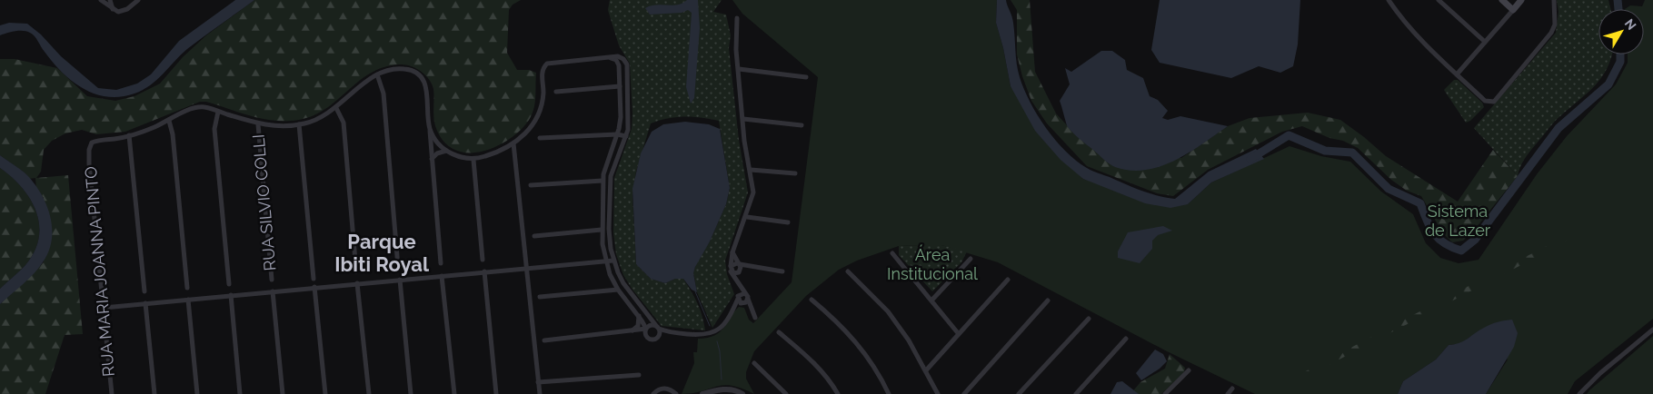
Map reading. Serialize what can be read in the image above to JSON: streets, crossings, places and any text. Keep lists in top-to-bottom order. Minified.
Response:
{"streets":{"street":["RUA SILVIO COLLI","RUA MARIA JOANNA PINTO"]},"districts":["Parque Ibiti Royal"],"parks":["Sistema de Lazer","Área Institucional"],"north":"top right"}
